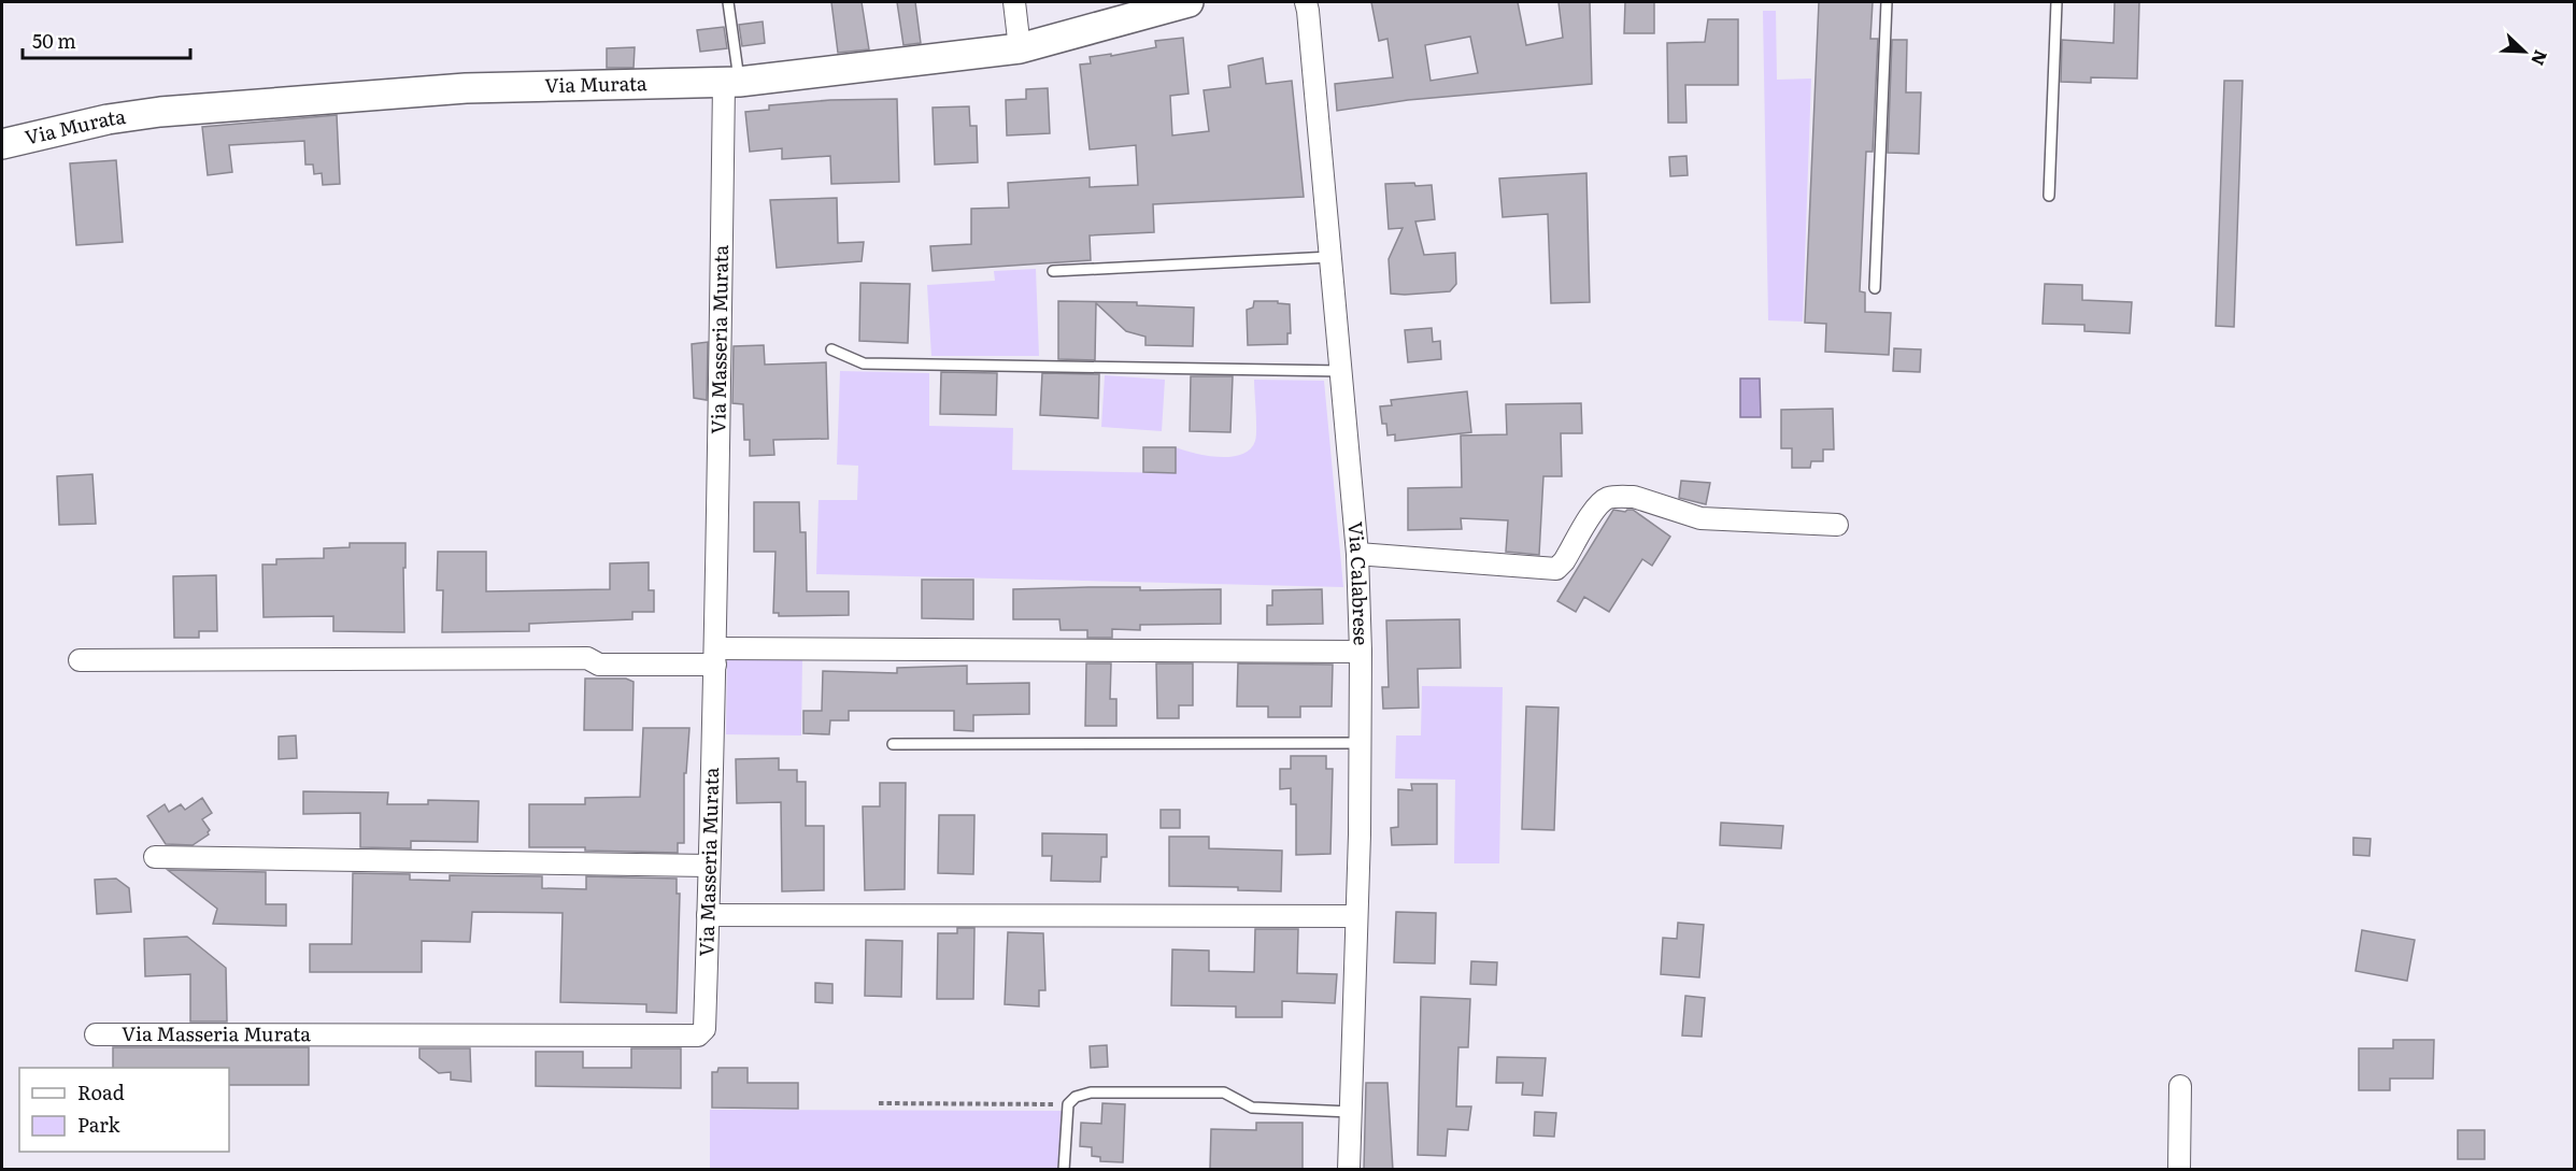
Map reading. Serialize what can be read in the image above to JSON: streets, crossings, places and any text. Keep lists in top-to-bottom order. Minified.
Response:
{"streets":{"street":["Via Murata","Via Masseria Murata","Via Calabrese"]},"crossings":[["Via Murata","Via Masseria Murata"]],"legend":["Road","Park"],"scale_bar":"50 m","north":"bottom right"}
